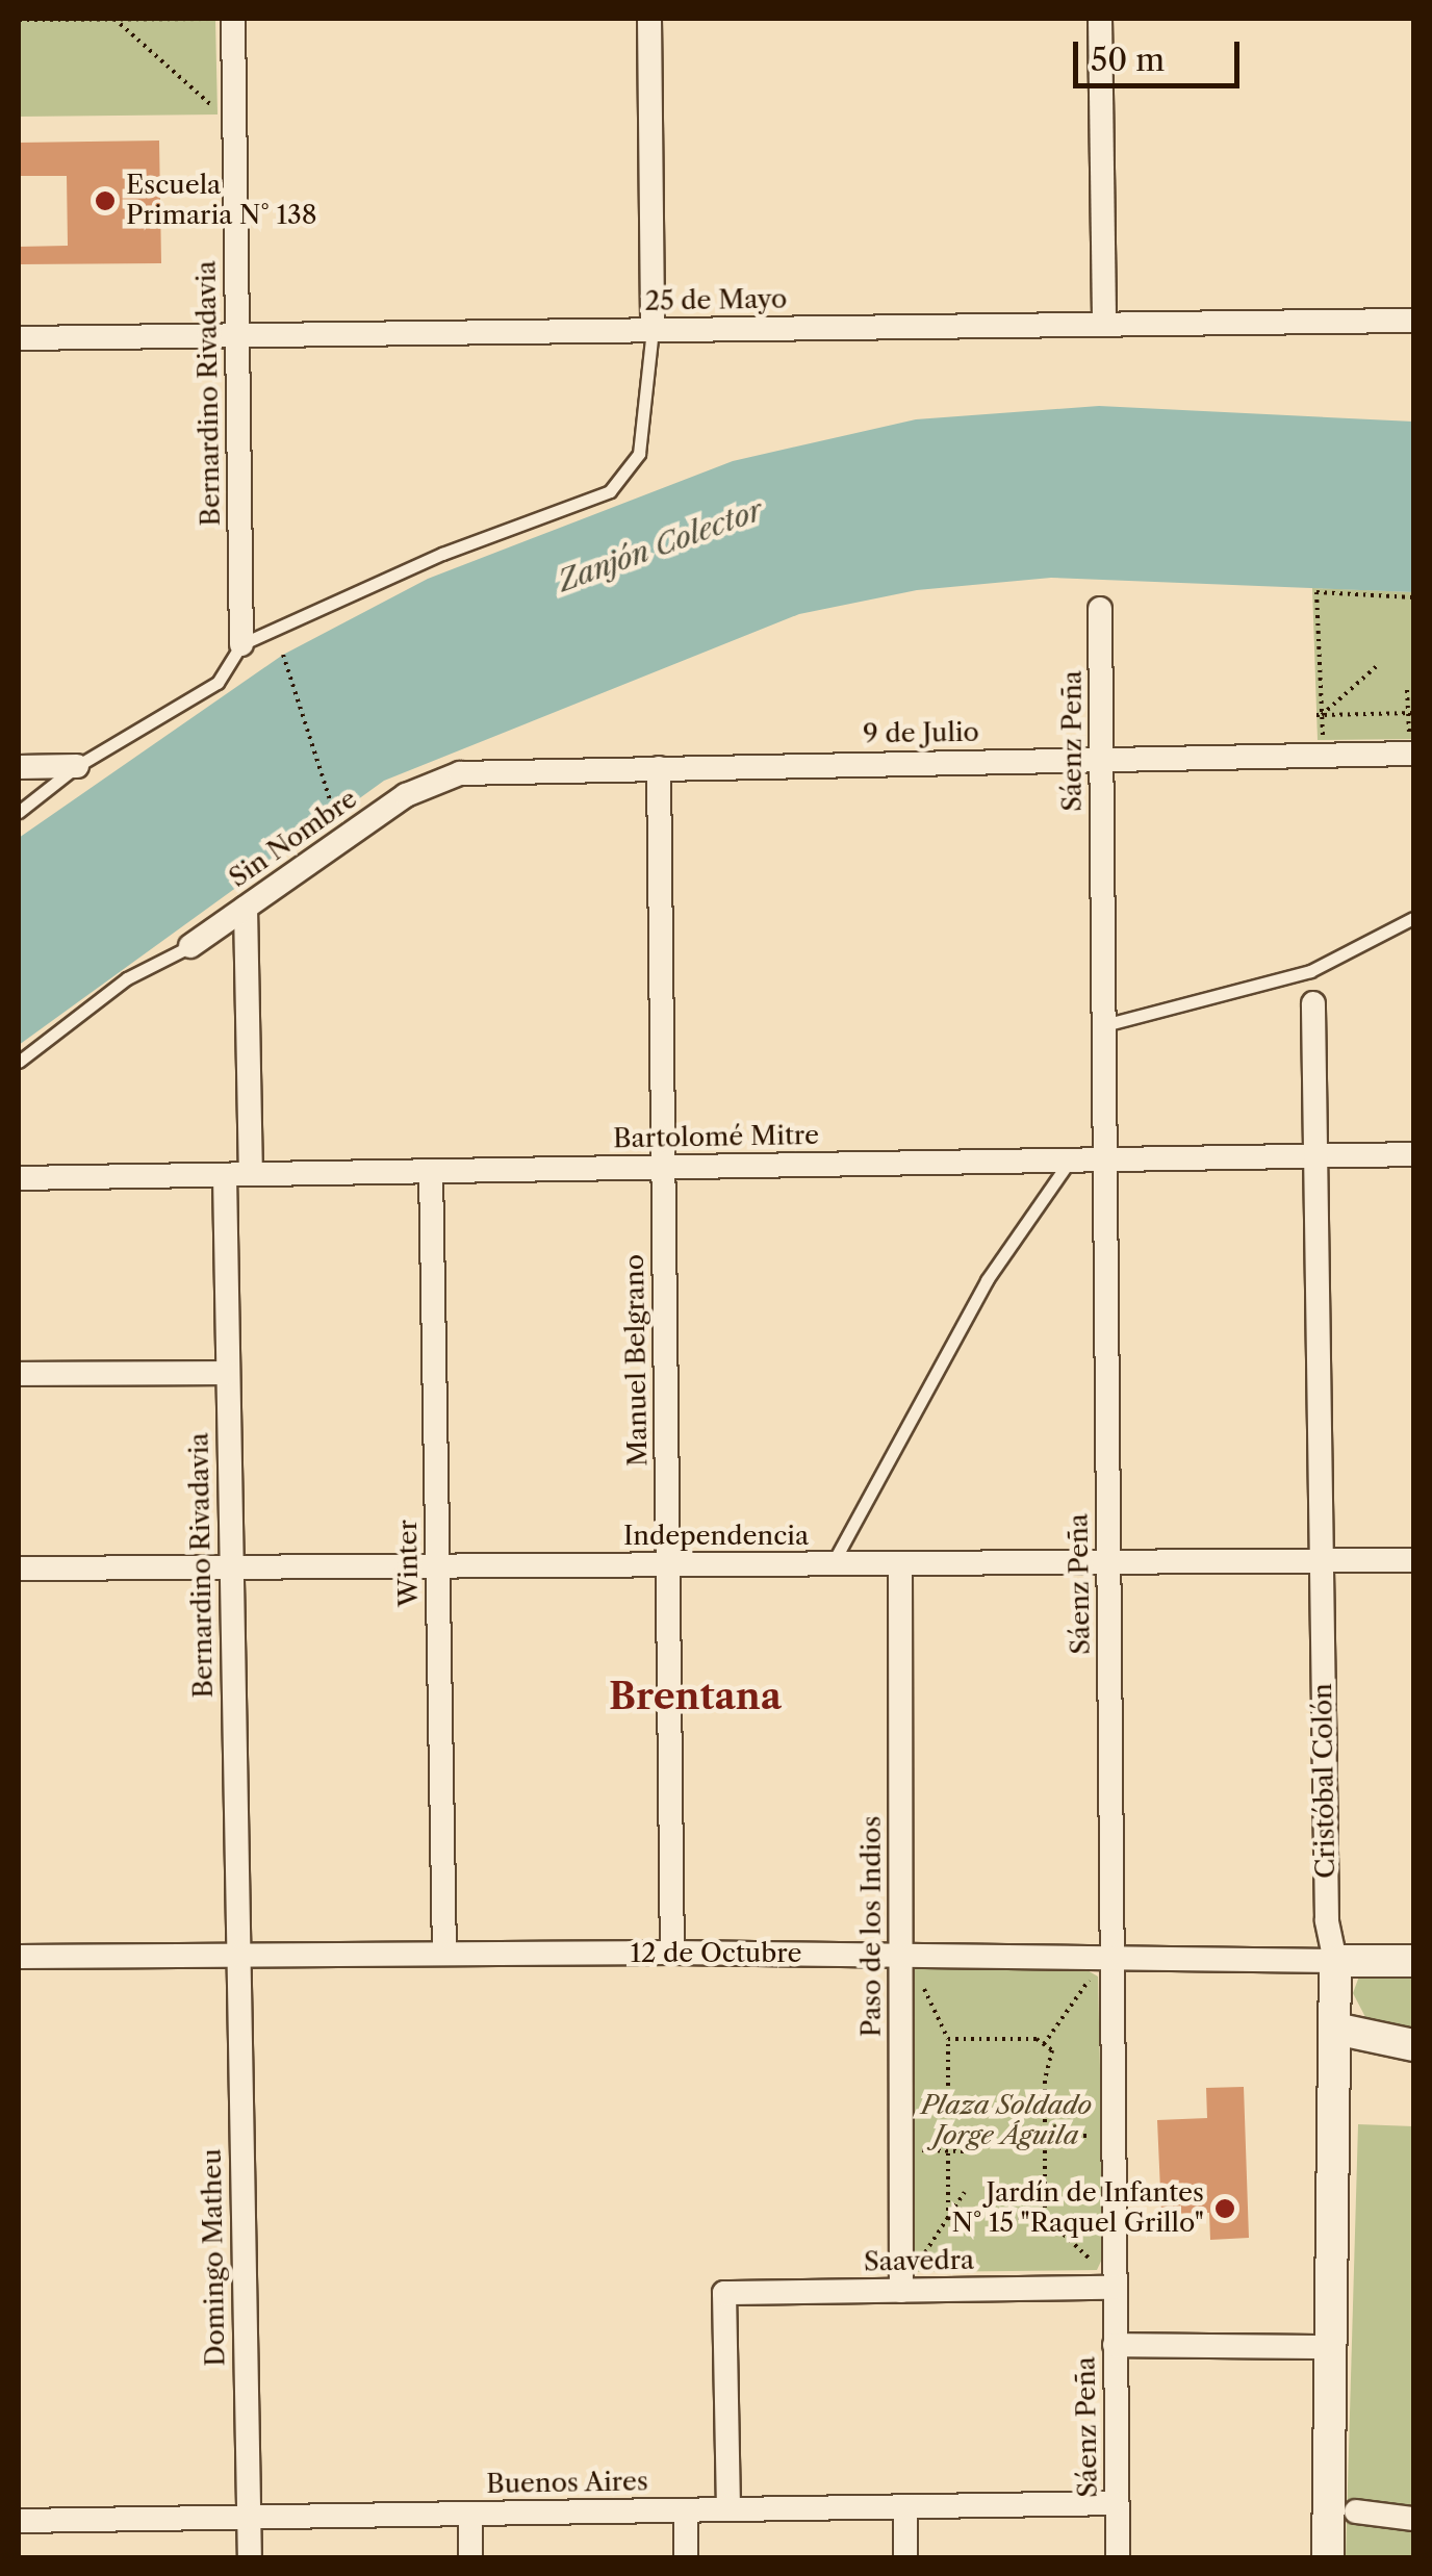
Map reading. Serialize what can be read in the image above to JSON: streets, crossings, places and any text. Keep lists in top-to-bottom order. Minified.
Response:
{"streets":{"main road":["Cristóbal Colón","12 de Octubre"],"street":["25 de Mayo","Bernardino Rivadavia","9 de Julio","Sáenz Peña","Sin Nombre","Bartolomé Mitre","Manuel Belgrano","Independencia","Winter","Paso de los Indios","Domingo Matheu","Saavedra","Buenos Aires"]},"crossings":[["25 de Mayo","Bernardino Rivadavia"],["Bernardino Rivadavia","Bartolomé Mitre"],["Bernardino Rivadavia","Independencia"],["Bernardino Rivadavia","12 de Octubre"],["Bernardino Rivadavia","Domingo Matheu"],["9 de Julio","Sáenz Peña"],["9 de Julio","Sin Nombre"],["9 de Julio","Manuel Belgrano"],["Sáenz Peña","Bartolomé Mitre"],["Sáenz Peña","Independencia"],["Sáenz Peña","12 de Octubre"],["Sáenz Peña","Saavedra"],["Sáenz Peña","Buenos Aires"],["Bartolomé Mitre","Manuel Belgrano"],["Bartolomé Mitre","Winter"],["Bartolomé Mitre","Cristóbal Colón"],["Manuel Belgrano","Independencia"],["Manuel Belgrano","12 de Octubre"],["Independencia","Winter"],["Independencia","Cristóbal Colón"],["Independencia","Paso de los Indios"],["Winter","12 de Octubre"],["Cristóbal Colón","12 de Octubre"],["Paso de los Indios","12 de Octubre"],["Paso de los Indios","Saavedra"],["12 de Octubre","Domingo Matheu"],["Domingo Matheu","Buenos Aires"],["Saavedra","Buenos Aires"]],"districts":["Brentana"],"water":["Zanjón Colector"],"parks":["Plaza Soldado Jorge Águila"],"places":["Escuela Primaria N° 138","Jardín de Infantes N° 15 \"Raquel Grillo\""],"scale_bar":"50 m"}
